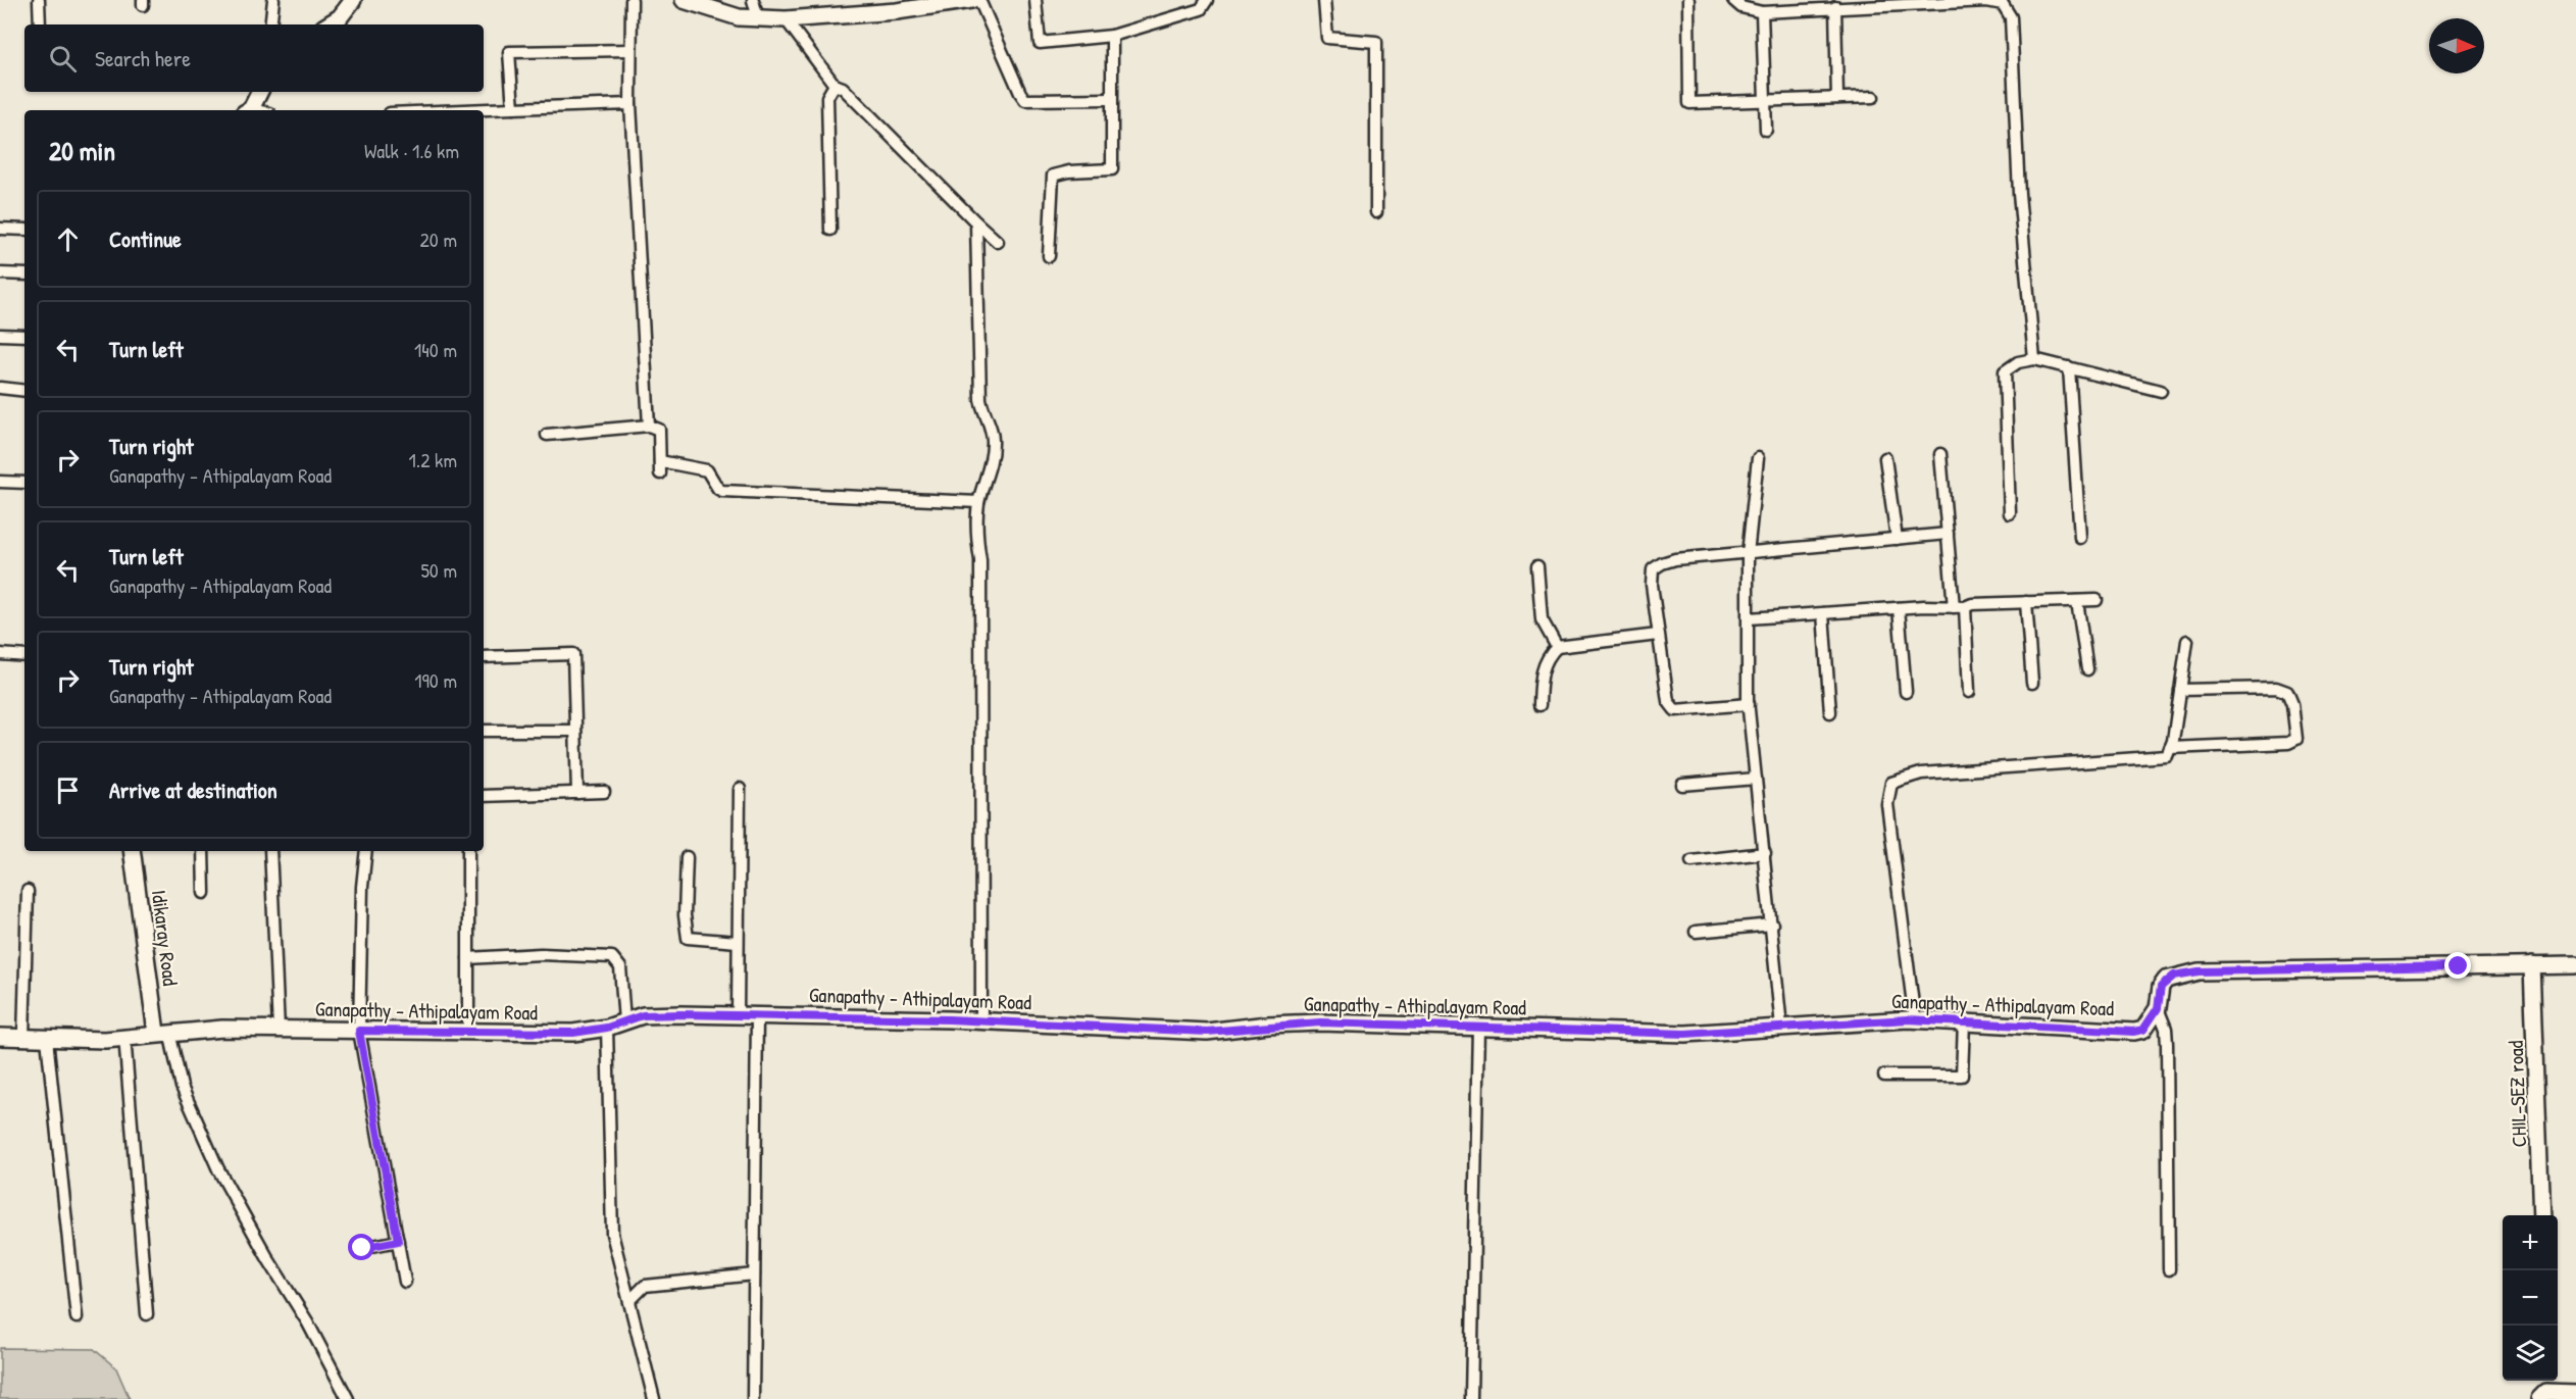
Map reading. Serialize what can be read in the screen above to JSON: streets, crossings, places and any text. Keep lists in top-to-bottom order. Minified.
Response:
{"streets":{"main road":["Idikaray Road","Ganapathy - Athipalayam Road","CHIL-SEZ road"]},"crossings":[["Idikaray Road","Ganapathy - Athipalayam Road"],["Ganapathy - Athipalayam Road","CHIL-SEZ road"]],"north":"right","page":{"search":"Search here","heading":["20 min","Walk · 1.6 km"],"list":[["Continue","20 m"],["Turn left","140 m"],["Turn right","Ganapathy - Athipalayam Road","1.2 km"],["Turn left","Ganapathy - Athipalayam Road","50 m"],["Turn right","Ganapathy - Athipalayam Road","190 m"],"Arrive at destination"],"map_buttons":["+","−"]}}
